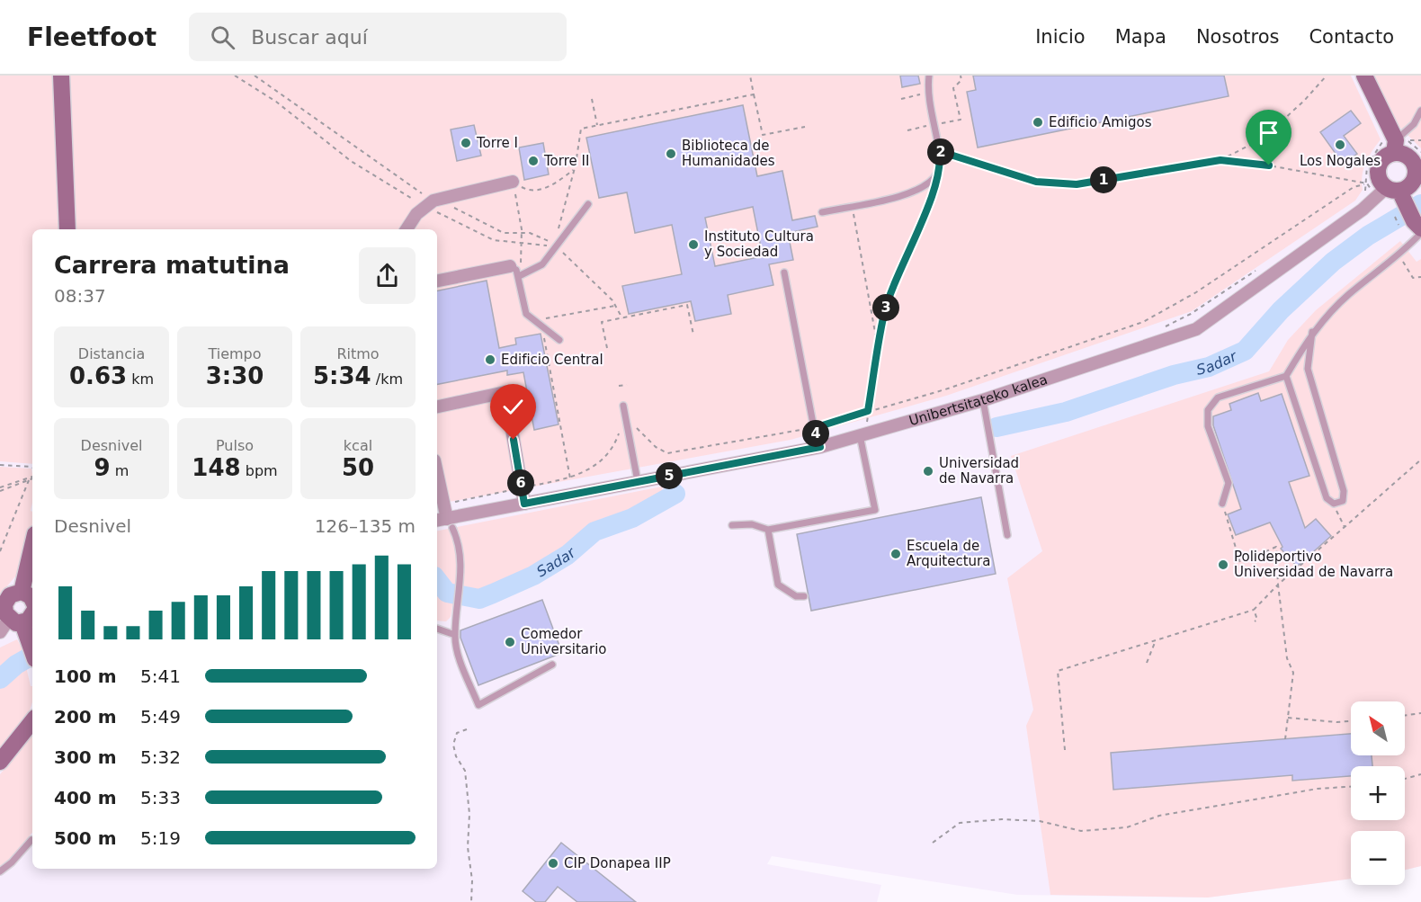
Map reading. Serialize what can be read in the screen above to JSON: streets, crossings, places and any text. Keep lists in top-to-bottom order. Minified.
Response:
{"streets":{"street":["Unibertsitateko kalea"]},"water":["Sadar"],"places":["Edificio Amigos","Torre I","Los Nogales","Biblioteca de Humanidades","Torre II","Instituto Cultura y Sociedad","Edificio Central","Universidad de Navarra","Escuela de Arquitectura","Polideportivo Universidad de Navarra","Comedor Universitario","CIP Donapea IIP"],"north":"top left","page":{"header":"Fleetfoot","search":"Buscar aquí","nav":["Inicio","Mapa","Nosotros","Contacto"],"pins":["2","1","3","4","5","6"],"heading":["Carrera matutina","08:37"],"stats":[["Distancia","0.63 km"],["Tiempo","3:30"],["Ritmo","5:34 /km"],["Desnivel","9 m"],["Pulso","148 bpm"],["kcal","50"]],"chart":["Desnivel","126–135 m"],"list":[{"name":"100 m","note":"5:41"},{"name":"200 m","note":"5:49"},{"name":"300 m","note":"5:32"},{"name":"400 m","note":"5:33"},{"name":"500 m","note":"5:19"}],"map_buttons":["+","−"]}}
